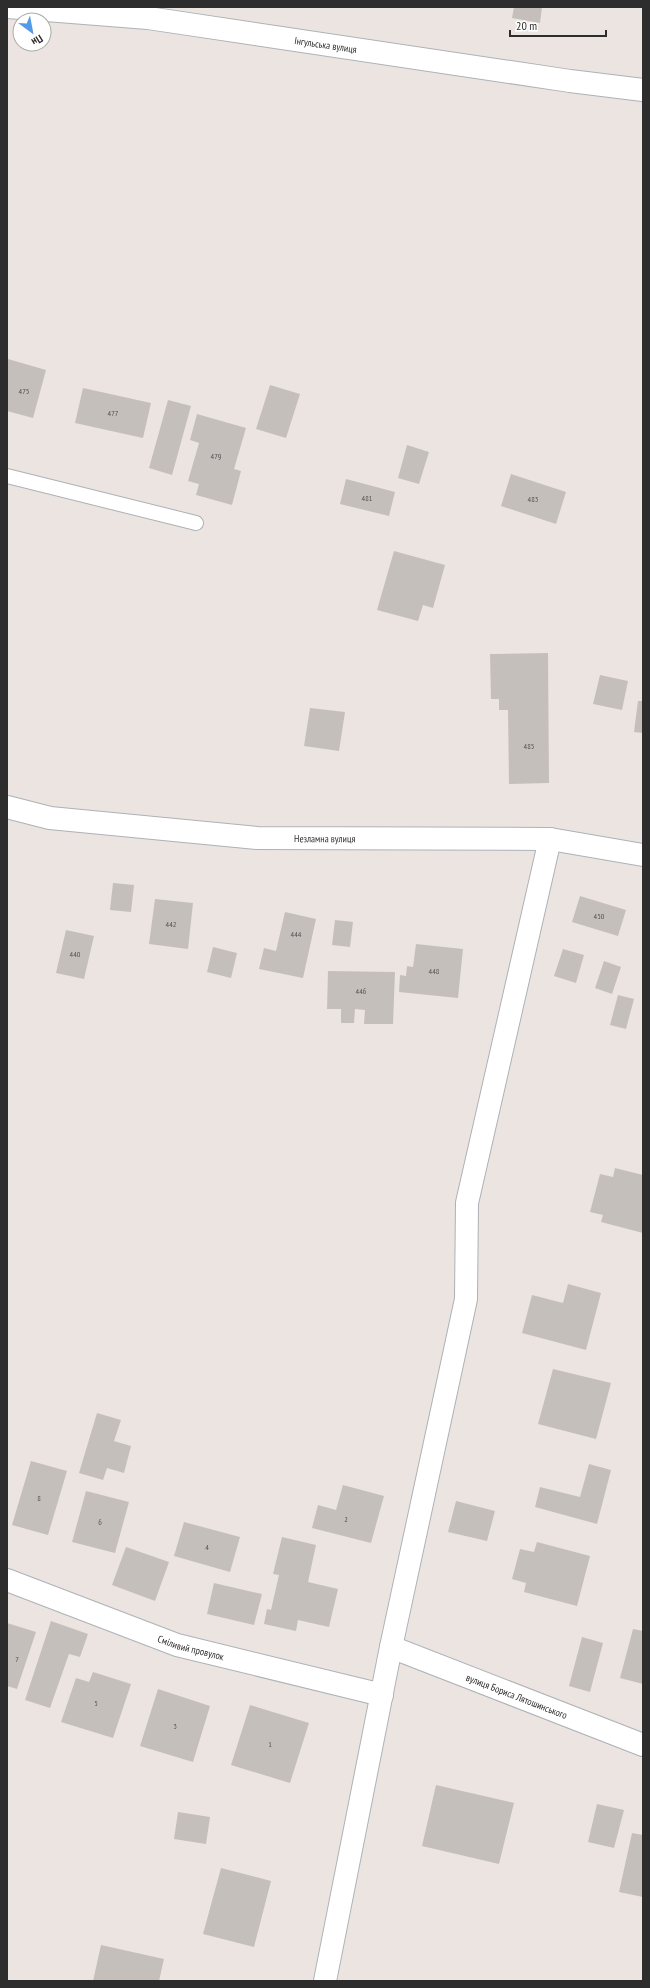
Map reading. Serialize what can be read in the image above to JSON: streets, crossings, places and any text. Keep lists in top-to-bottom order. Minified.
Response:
{"streets":{"street":["Інгульська вулиця","Незламна вулиця","Сміливий провулок","вулиця Бориса Лятошинського"]},"house_numbers":["475","477","479","481","483","485","450","442","444","440","448","446","8","2","6","4","7","5","3","1"],"scale_bar":"20 m","north":"bottom right"}
